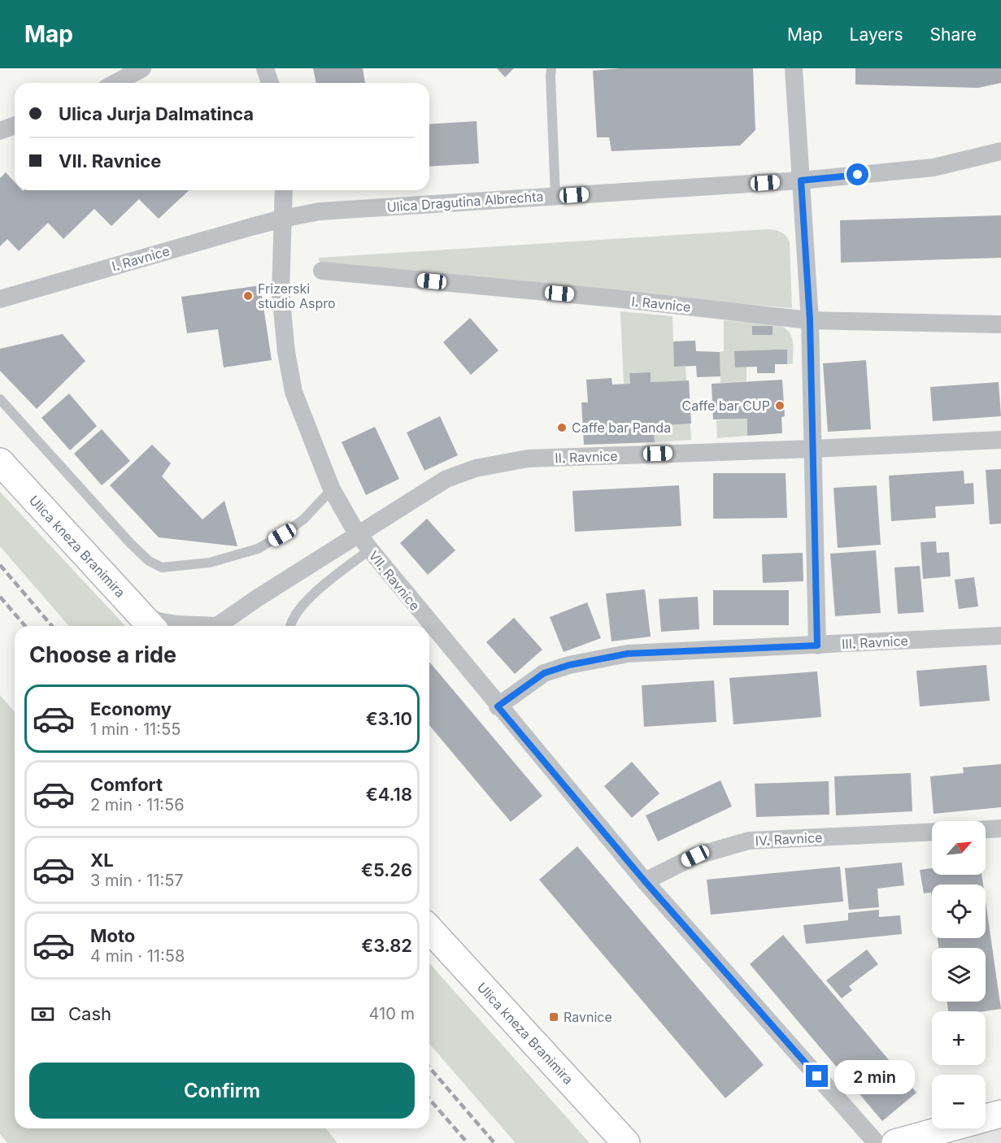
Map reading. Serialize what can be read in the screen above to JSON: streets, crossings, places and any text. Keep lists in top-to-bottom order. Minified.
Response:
{"streets":{"main road":["Ulica kneza Branimira"],"street":["Ulica Dragutina Albrechta","I. Ravnice","II. Ravnice","VII. Ravnice","III. Ravnice","IV. Ravnice"]},"crossings":[["Ulica Dragutina Albrechta","I. Ravnice"],["Ulica Dragutina Albrechta","VII. Ravnice"],["I. Ravnice","VII. Ravnice"],["II. Ravnice","Ulica kneza Branimira"],["II. Ravnice","VII. Ravnice"],["VII. Ravnice","III. Ravnice"],["VII. Ravnice","IV. Ravnice"]],"places":{"other":["Frizerski studio Aspro","Caffe bar CUP","Caffe bar Panda"],"transit":["Ravnice"]},"north":"top right","page":{"header":"Map","nav":["Map","Layers","Share"],"banner":["Ulica Jurja Dalmatinca","VII. Ravnice"],"heading":"Choose a ride","list":[{"name":"Economy","note":"1 min · 11:55","value":"€3.10"},{"name":"Comfort","note":"2 min · 11:56","value":"€4.18"},{"name":"XL","note":"3 min · 11:57","value":"€5.26"},{"name":"Moto","note":"4 min · 11:58","value":"€3.82"}],"map_buttons":["+","−"],"pay":["Cash","410 m"],"buttons":"Confirm","bubble":"2 min"}}
